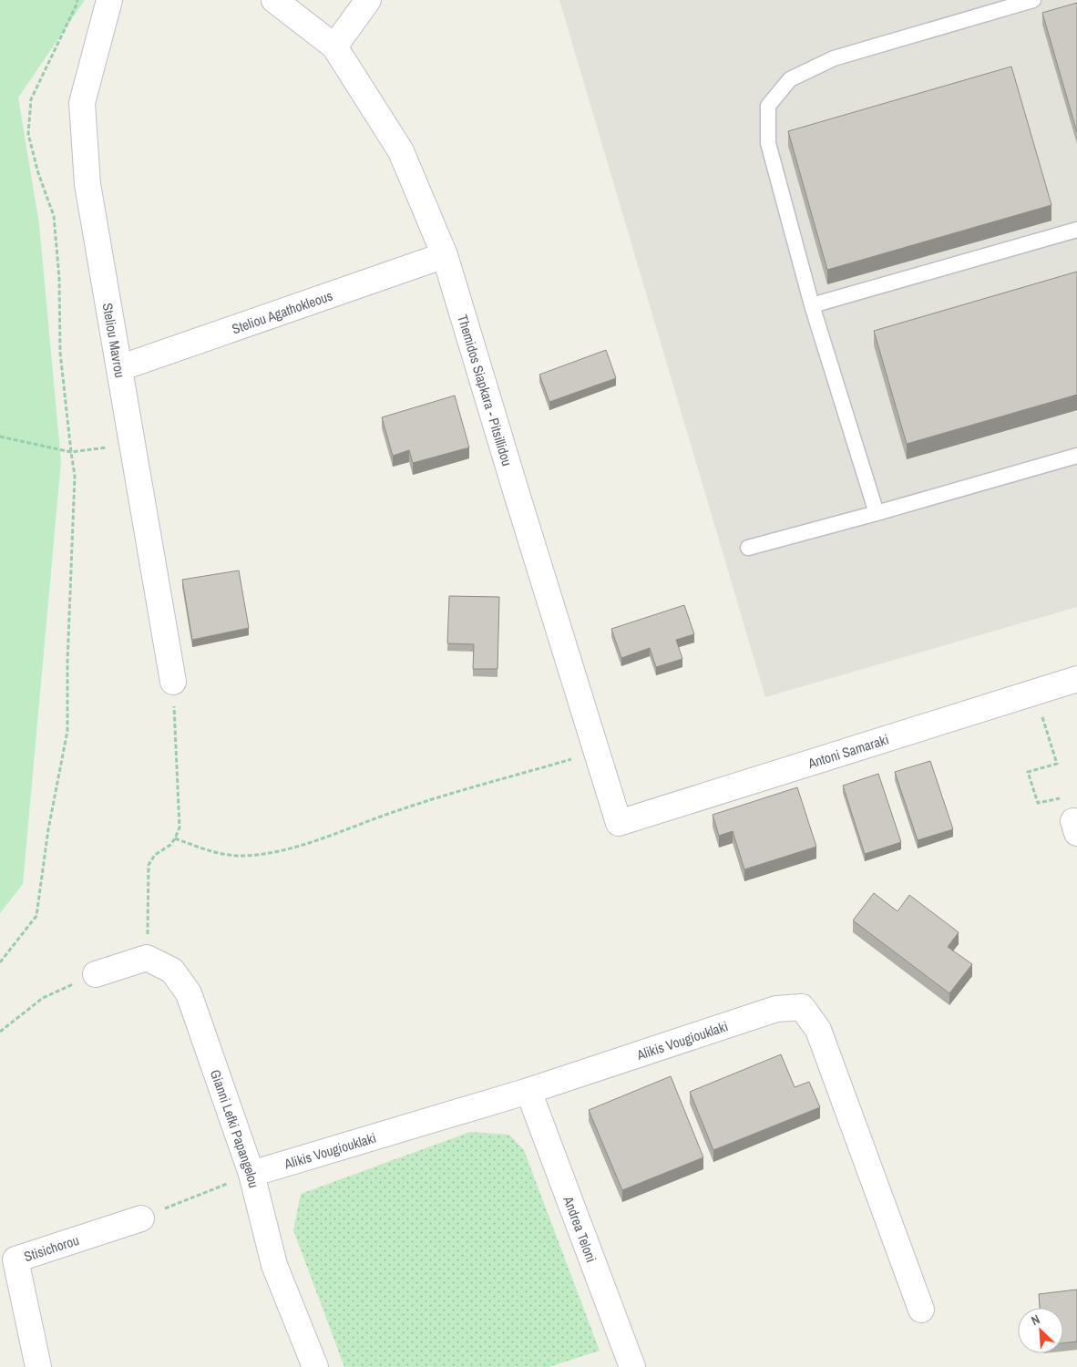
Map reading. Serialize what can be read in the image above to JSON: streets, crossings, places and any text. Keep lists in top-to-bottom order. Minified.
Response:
{"streets":{"street":["Steliou Agathokleous","Steliou Mavrou","Themidos Siapkara - Pitsillidou","Antoni Samaraki","Alikis Vougiouklaki","Gianni Lefki Papangelou","Andrea Teloni","Stisichorou"]},"crossings":[["Steliou Agathokleous","Steliou Mavrou"],["Steliou Agathokleous","Themidos Siapkara - Pitsillidou"],["Themidos Siapkara - Pitsillidou","Antoni Samaraki"],["Alikis Vougiouklaki","Gianni Lefki Papangelou"],["Alikis Vougiouklaki","Andrea Teloni"]],"north":"top left"}
